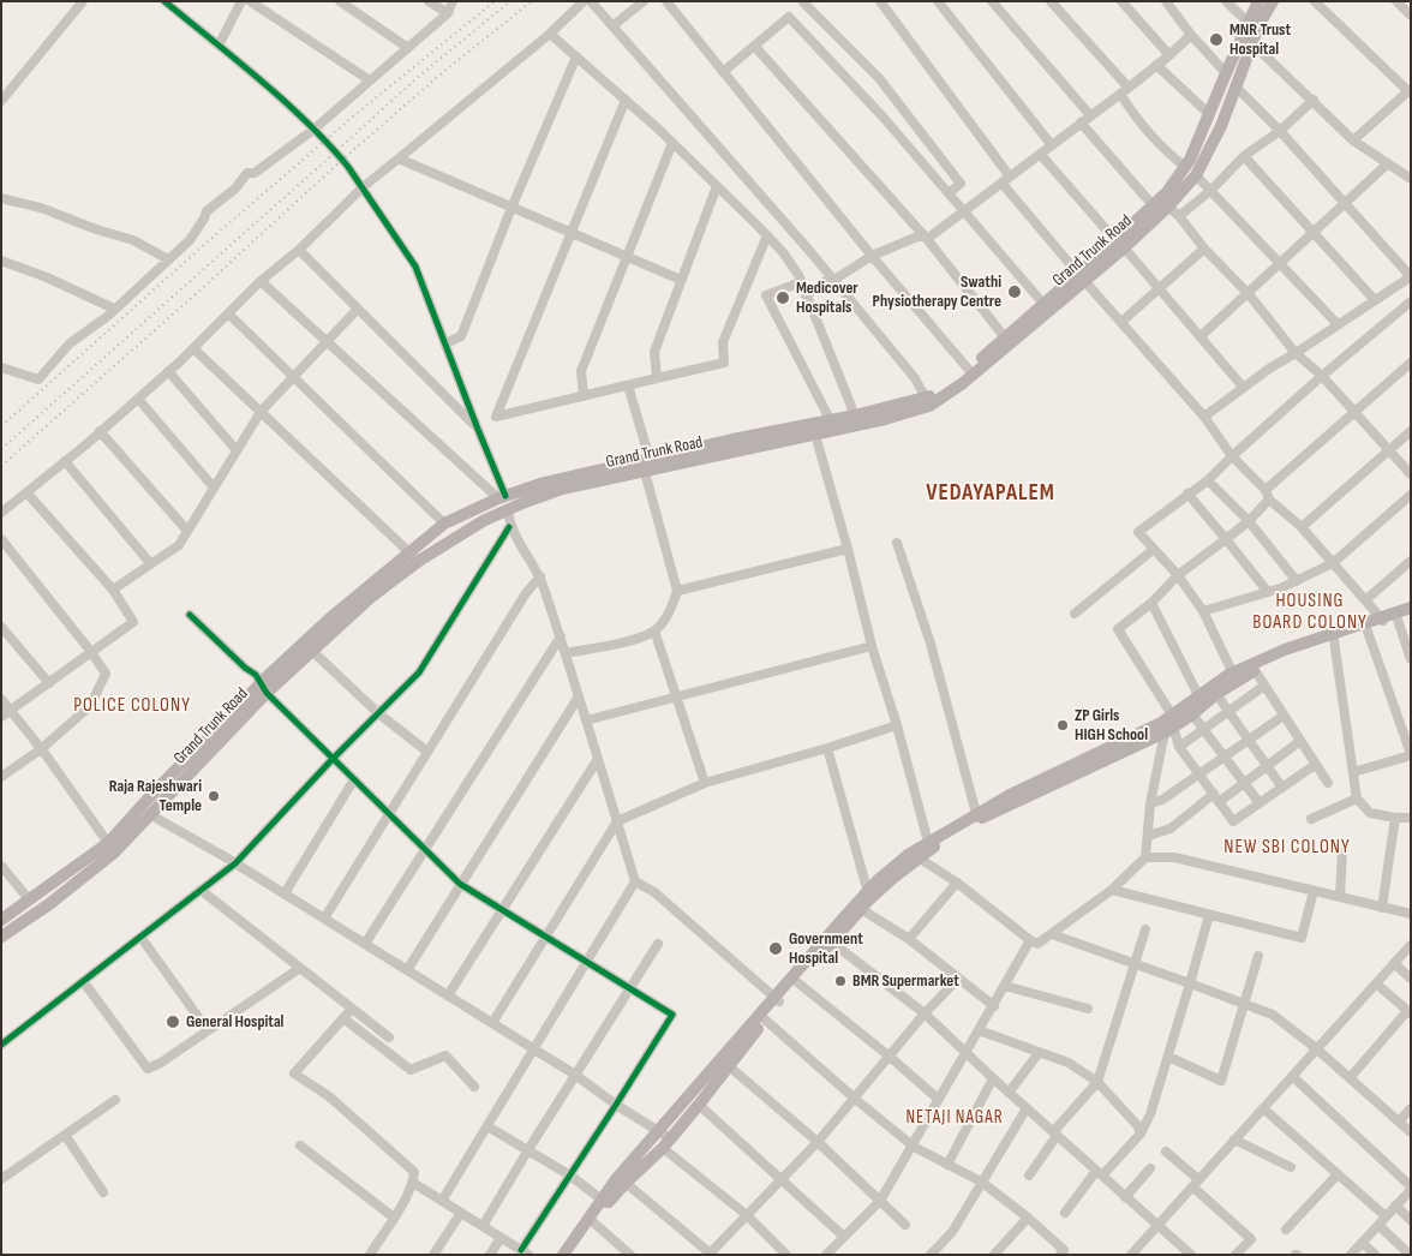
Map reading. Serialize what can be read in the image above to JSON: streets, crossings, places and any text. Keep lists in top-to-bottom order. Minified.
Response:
{"streets":{"main road":["Grand Trunk Road"]},"districts":["VEDAYAPALEM","HOUSING BOARD COLONY","POLICE COLONY","NEW SBI COLONY","NETAJI NAGAR"],"places":["MNR Trust Hospital","Swathi Physiotherapy Centre","Medicover Hospitals","ZP Girls HIGH School","Raja Rajeshwari Temple","Government Hospital","BMR Supermarket","General Hospital"]}
